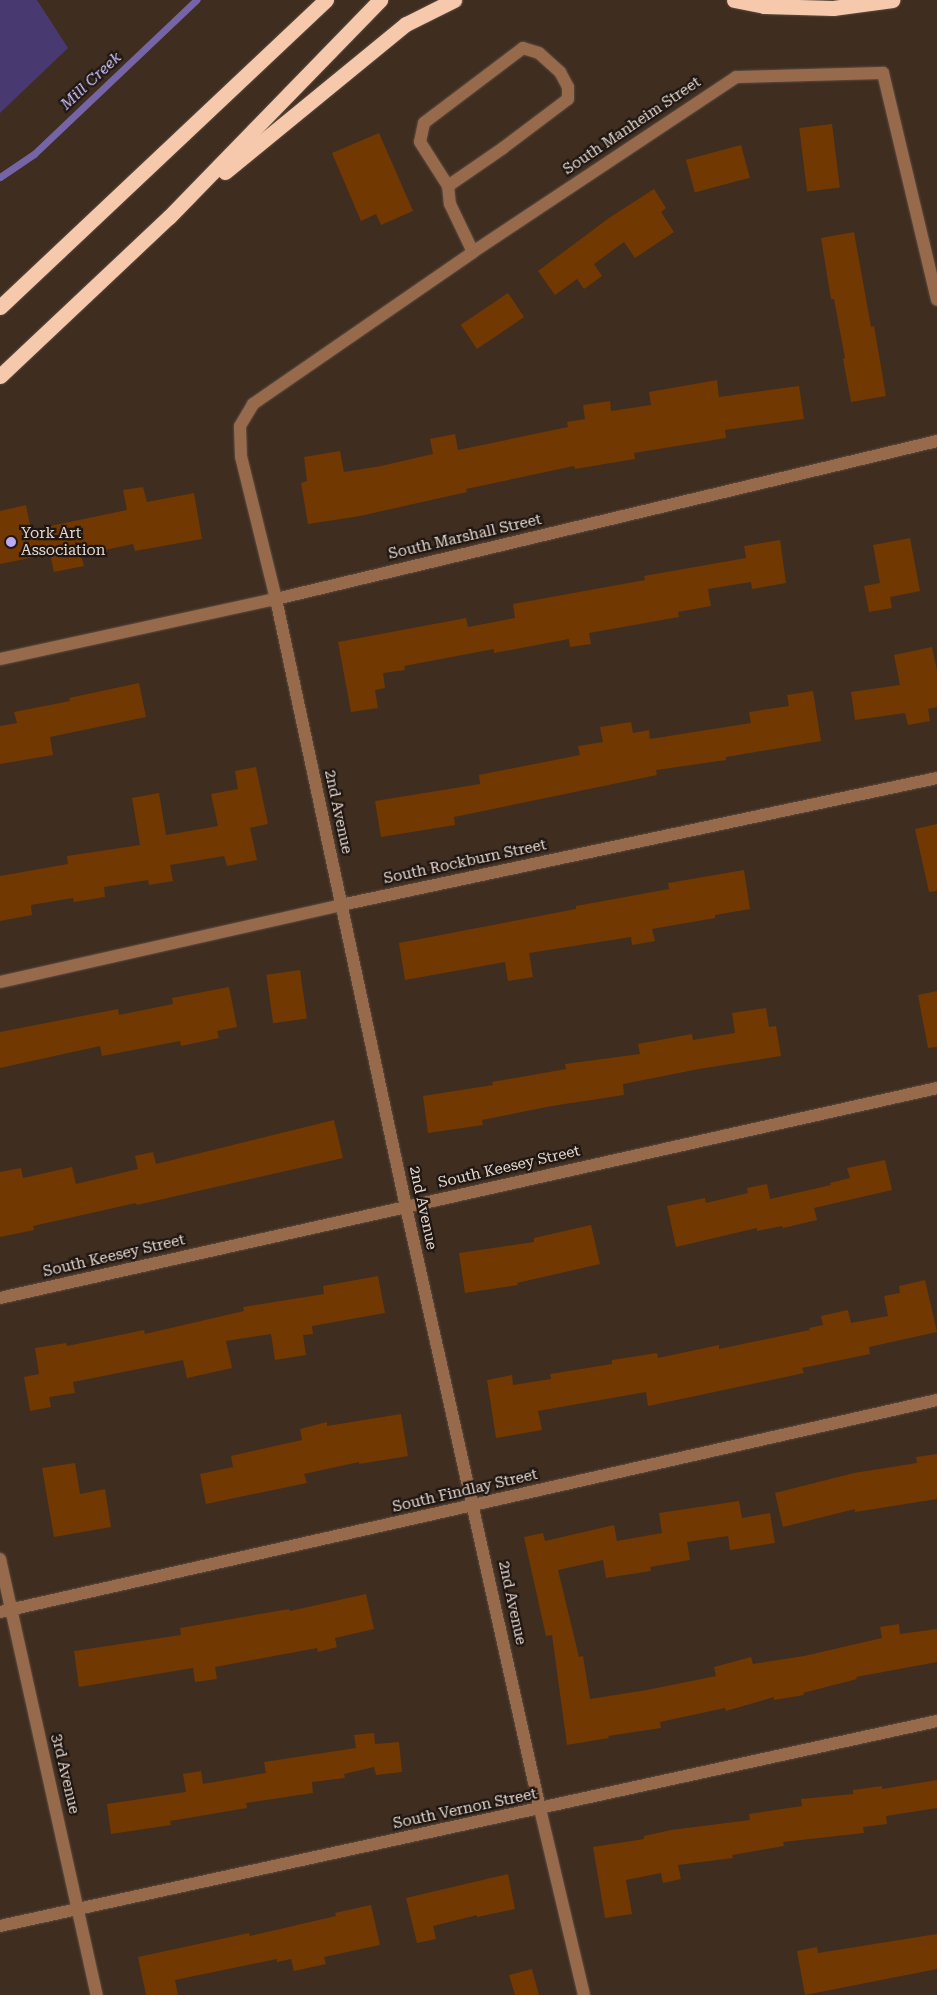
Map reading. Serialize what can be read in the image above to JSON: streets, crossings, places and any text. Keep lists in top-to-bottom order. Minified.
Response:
{"streets":{"street":["South Manheim Street","South Marshall Street","2nd Avenue","South Rockburn Street","South Keesey Street","South Findlay Street","3rd Avenue","South Vernon Street"]},"crossings":[["South Manheim Street","2nd Avenue"],["South Marshall Street","2nd Avenue"],["2nd Avenue","South Rockburn Street"],["2nd Avenue","South Keesey Street"],["2nd Avenue","South Findlay Street"],["2nd Avenue","South Vernon Street"],["South Findlay Street","3rd Avenue"],["3rd Avenue","South Vernon Street"]],"water":["Mill Creek"],"places":["York Art Association"]}
